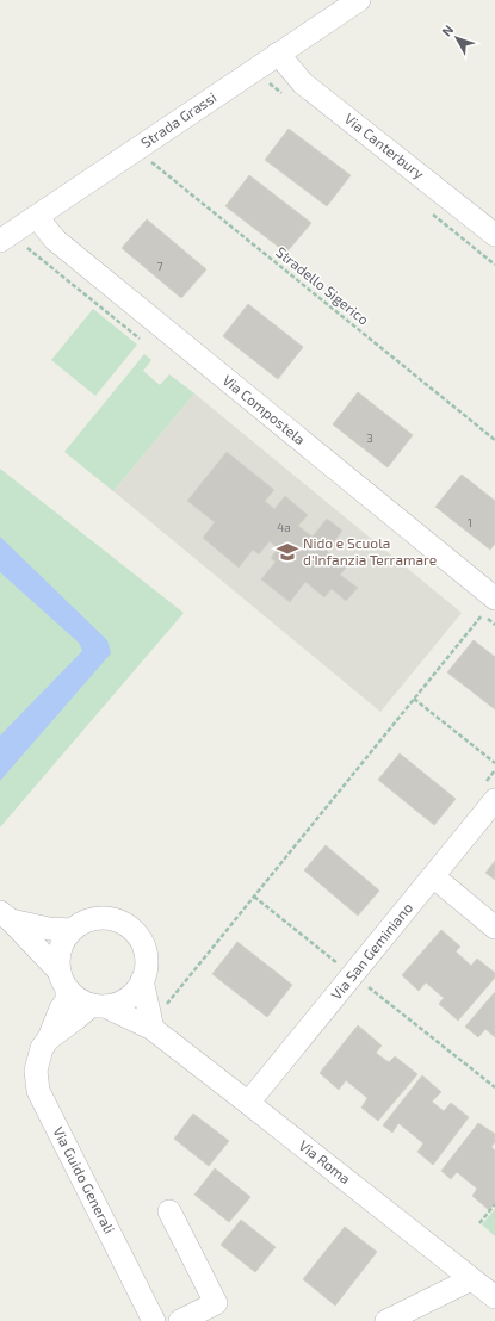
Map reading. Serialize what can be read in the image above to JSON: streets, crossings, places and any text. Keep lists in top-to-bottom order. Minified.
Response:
{"streets":{"street":["Strada Grassi","Via Canterbury","Via Compostela","Via San Geminiano","Via Roma","Via Guido Generali"],"path":["Stradello Sigerico"]},"crossings":[["Strada Grassi","Via Canterbury"],["Strada Grassi","Stradello Sigerico"],["Strada Grassi","Via Compostela"],["Via San Geminiano","Via Roma"],["Via Roma","Via Guido Generali"]],"places":{"school or university":["Nido e Scuola d'Infanzia Terramare"]},"house_numbers":["7","3","1","4a"],"north":"top left"}
